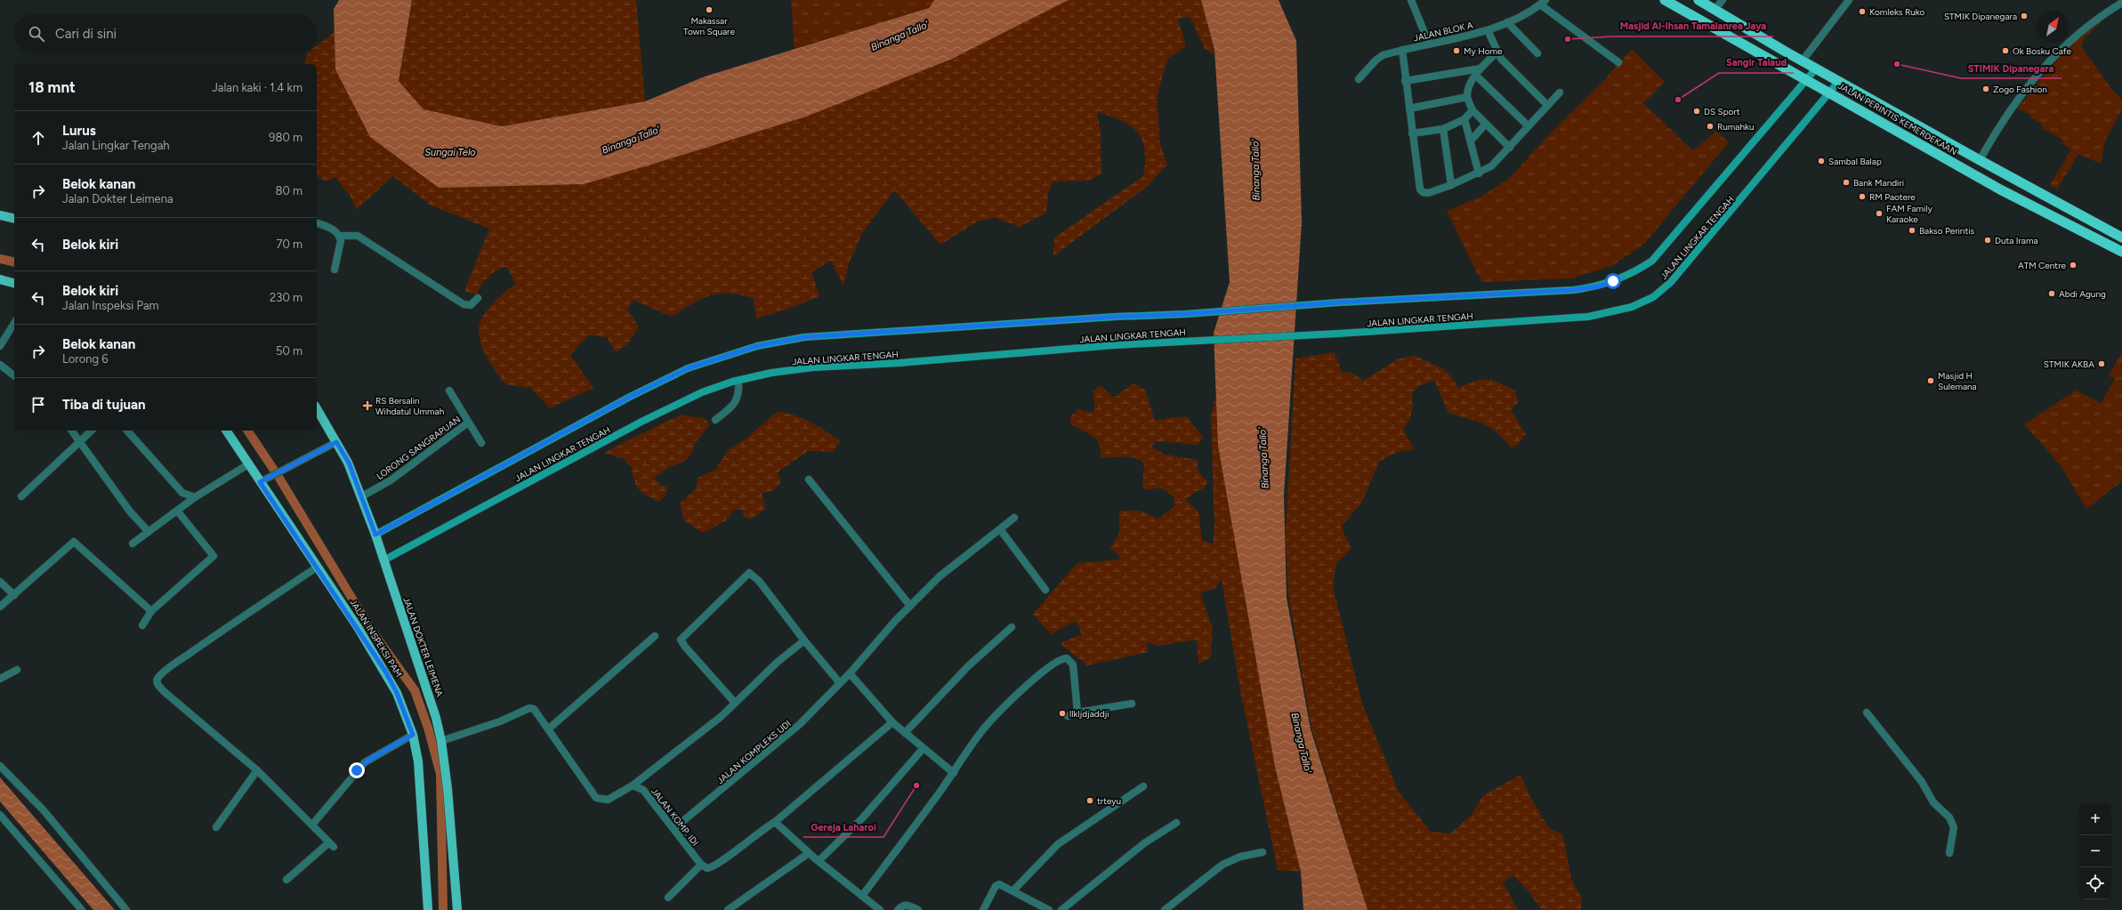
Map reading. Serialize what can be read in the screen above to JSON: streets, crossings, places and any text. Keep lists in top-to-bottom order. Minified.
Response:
{"streets":{"highway":["JALAN PERINTIS KEMERDEKAAN"],"main road":["JALAN LINGKAR TENGAH","JALAN INSPEKSI PAM","JALAN DOKTER LEIMENA"],"street":["JALAN BLOK A","LORONG SANGRAPUAN","JALAN KOMPLEKS UDI","JALAN KOMP. IDI"]},"crossings":[["JALAN PERINTIS KEMERDEKAAN","JALAN LINGKAR TENGAH"],["JALAN LINGKAR TENGAH","JALAN DOKTER LEIMENA"],["LORONG SANGRAPUAN","JALAN DOKTER LEIMENA"],["JALAN KOMPLEKS UDI","JALAN KOMP. IDI"]],"water":["Binanga Tallo'","Sungai Telo"],"places":{"other":["Makassar Town Square","Komleks Ruko","STMIK Dipanegara","Masjid Al-Ihsan Tamalanrea Jaya","My Home","Ok Bosku Cafe","STIMIK Dipanegara","Zogo Fashion","Sangir Talaud","DS Sport","Rumahku","Sambal Balap","Bank Mandiri","RM Paotere","FAM Family Karaoke","Bakso Perintis","Duta Irama","ATM Centre","Abdi Agung","STMIK AKBA","Masjid H Sulemana","llkljdjaddji","Gereja Laharoi","trteyu"],"health":["RS Bersalin Wihdatul Ummah"]},"north":"top right","page":{"search":"Cari di sini","heading":["18 mnt","Jalan kaki · 1.4 km"],"list":[["Lurus","Jalan Lingkar Tengah","980 m"],["Belok kanan","Jalan Dokter Leimena","80 m"],["Belok kiri","70 m"],["Belok kiri","Jalan Inspeksi Pam","230 m"],["Belok kanan","Lorong 6","50 m"],"Tiba di tujuan"],"map_buttons":["+","−"]}}
